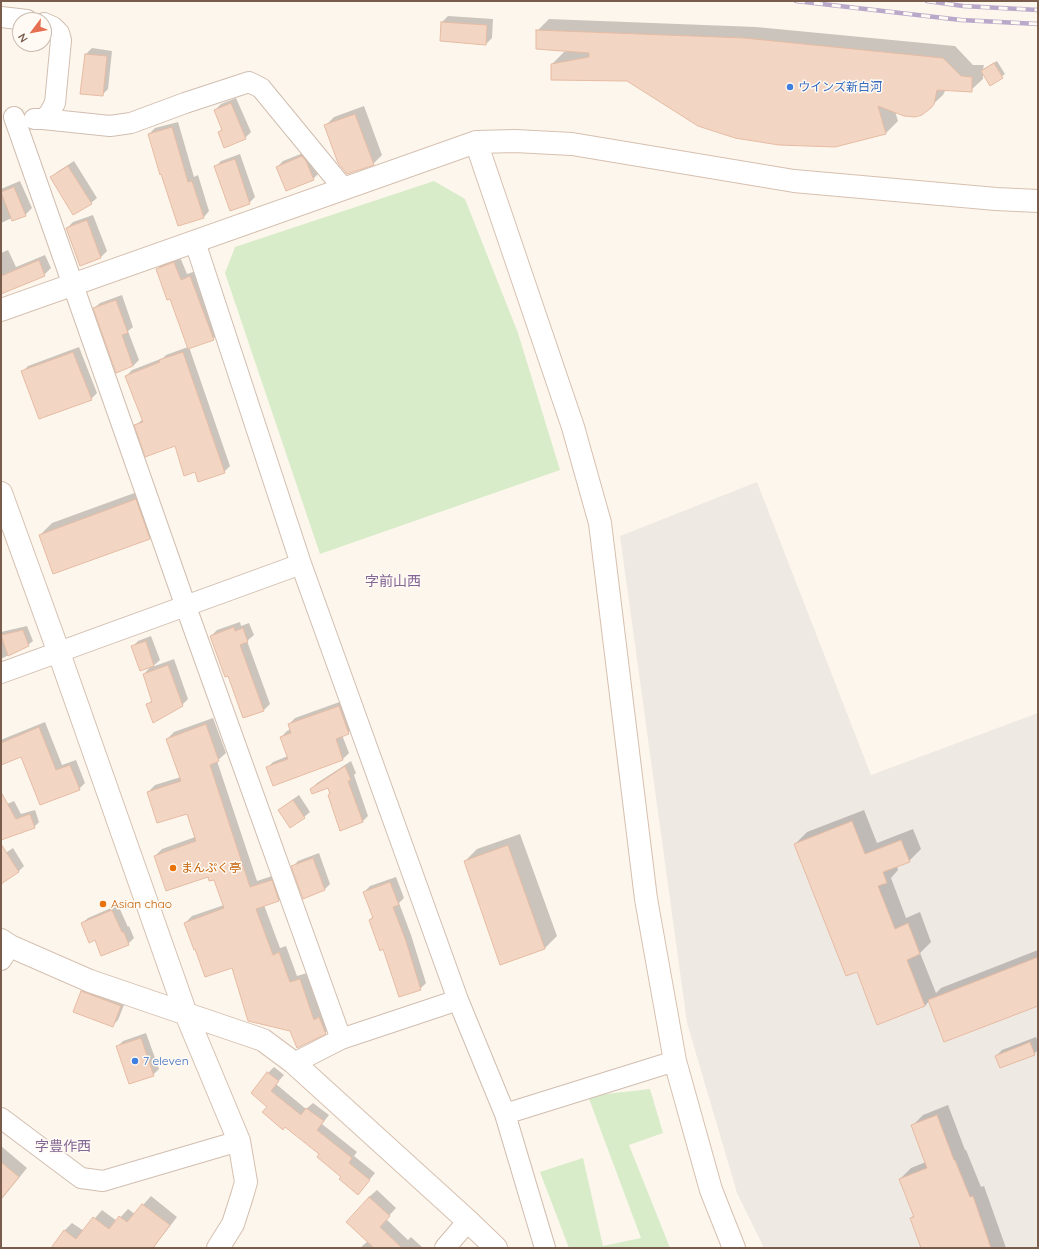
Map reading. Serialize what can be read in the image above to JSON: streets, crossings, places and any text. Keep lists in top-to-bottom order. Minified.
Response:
{"districts":["字前山西","字豊作西"],"places":["ウインズ新白河","まんぷく亭","Asian chao","7 eleven"],"north":"bottom left"}
